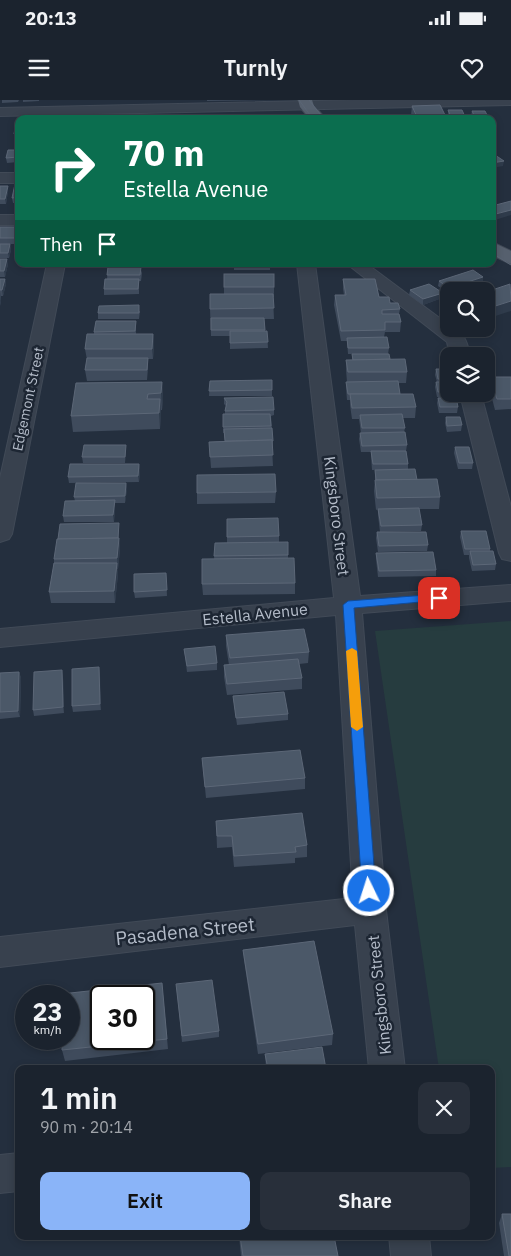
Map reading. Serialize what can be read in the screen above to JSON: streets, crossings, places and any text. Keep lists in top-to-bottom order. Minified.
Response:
{"streets":{"street":["Edgemont Street","Kingsboro Street","Estella Avenue","Pasadena Street"]},"crossings":[["Kingsboro Street","Estella Avenue"],["Kingsboro Street","Pasadena Street"]],"page":{"status":"20:13","header":"Turnly","turn":["70 m","Estella Avenue"],"then":"Then","speed":"23 km/h","limit":"30","heading":["1 min","90 m · 20:14"],"buttons":["Exit","Share"]}}
